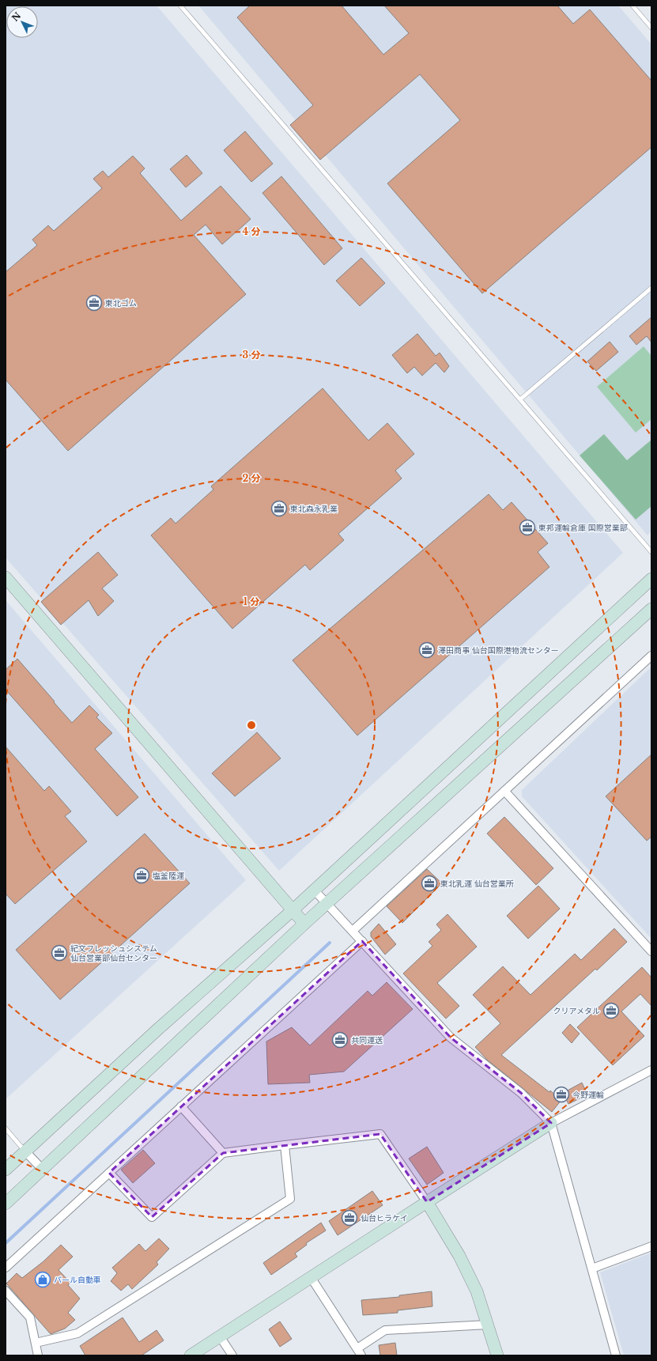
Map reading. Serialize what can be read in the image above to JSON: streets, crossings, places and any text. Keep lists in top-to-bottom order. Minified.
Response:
{"places":{"office":["東北ゴム","東北森永乳業","東邦運輸倉庫 国際営業部","澤田商事 仙台国際港物流センター","塩釜陸運","東北乳運 仙台営業所","紀文フレッシュシステム 仙台営業部仙台センター","クリアメタル","共同運送","今野運輸","仙台ヒラケイ"],"shop":["パール自動車"]},"north":"top left","rings":["4 分","3 分","2 分","1 分"]}
